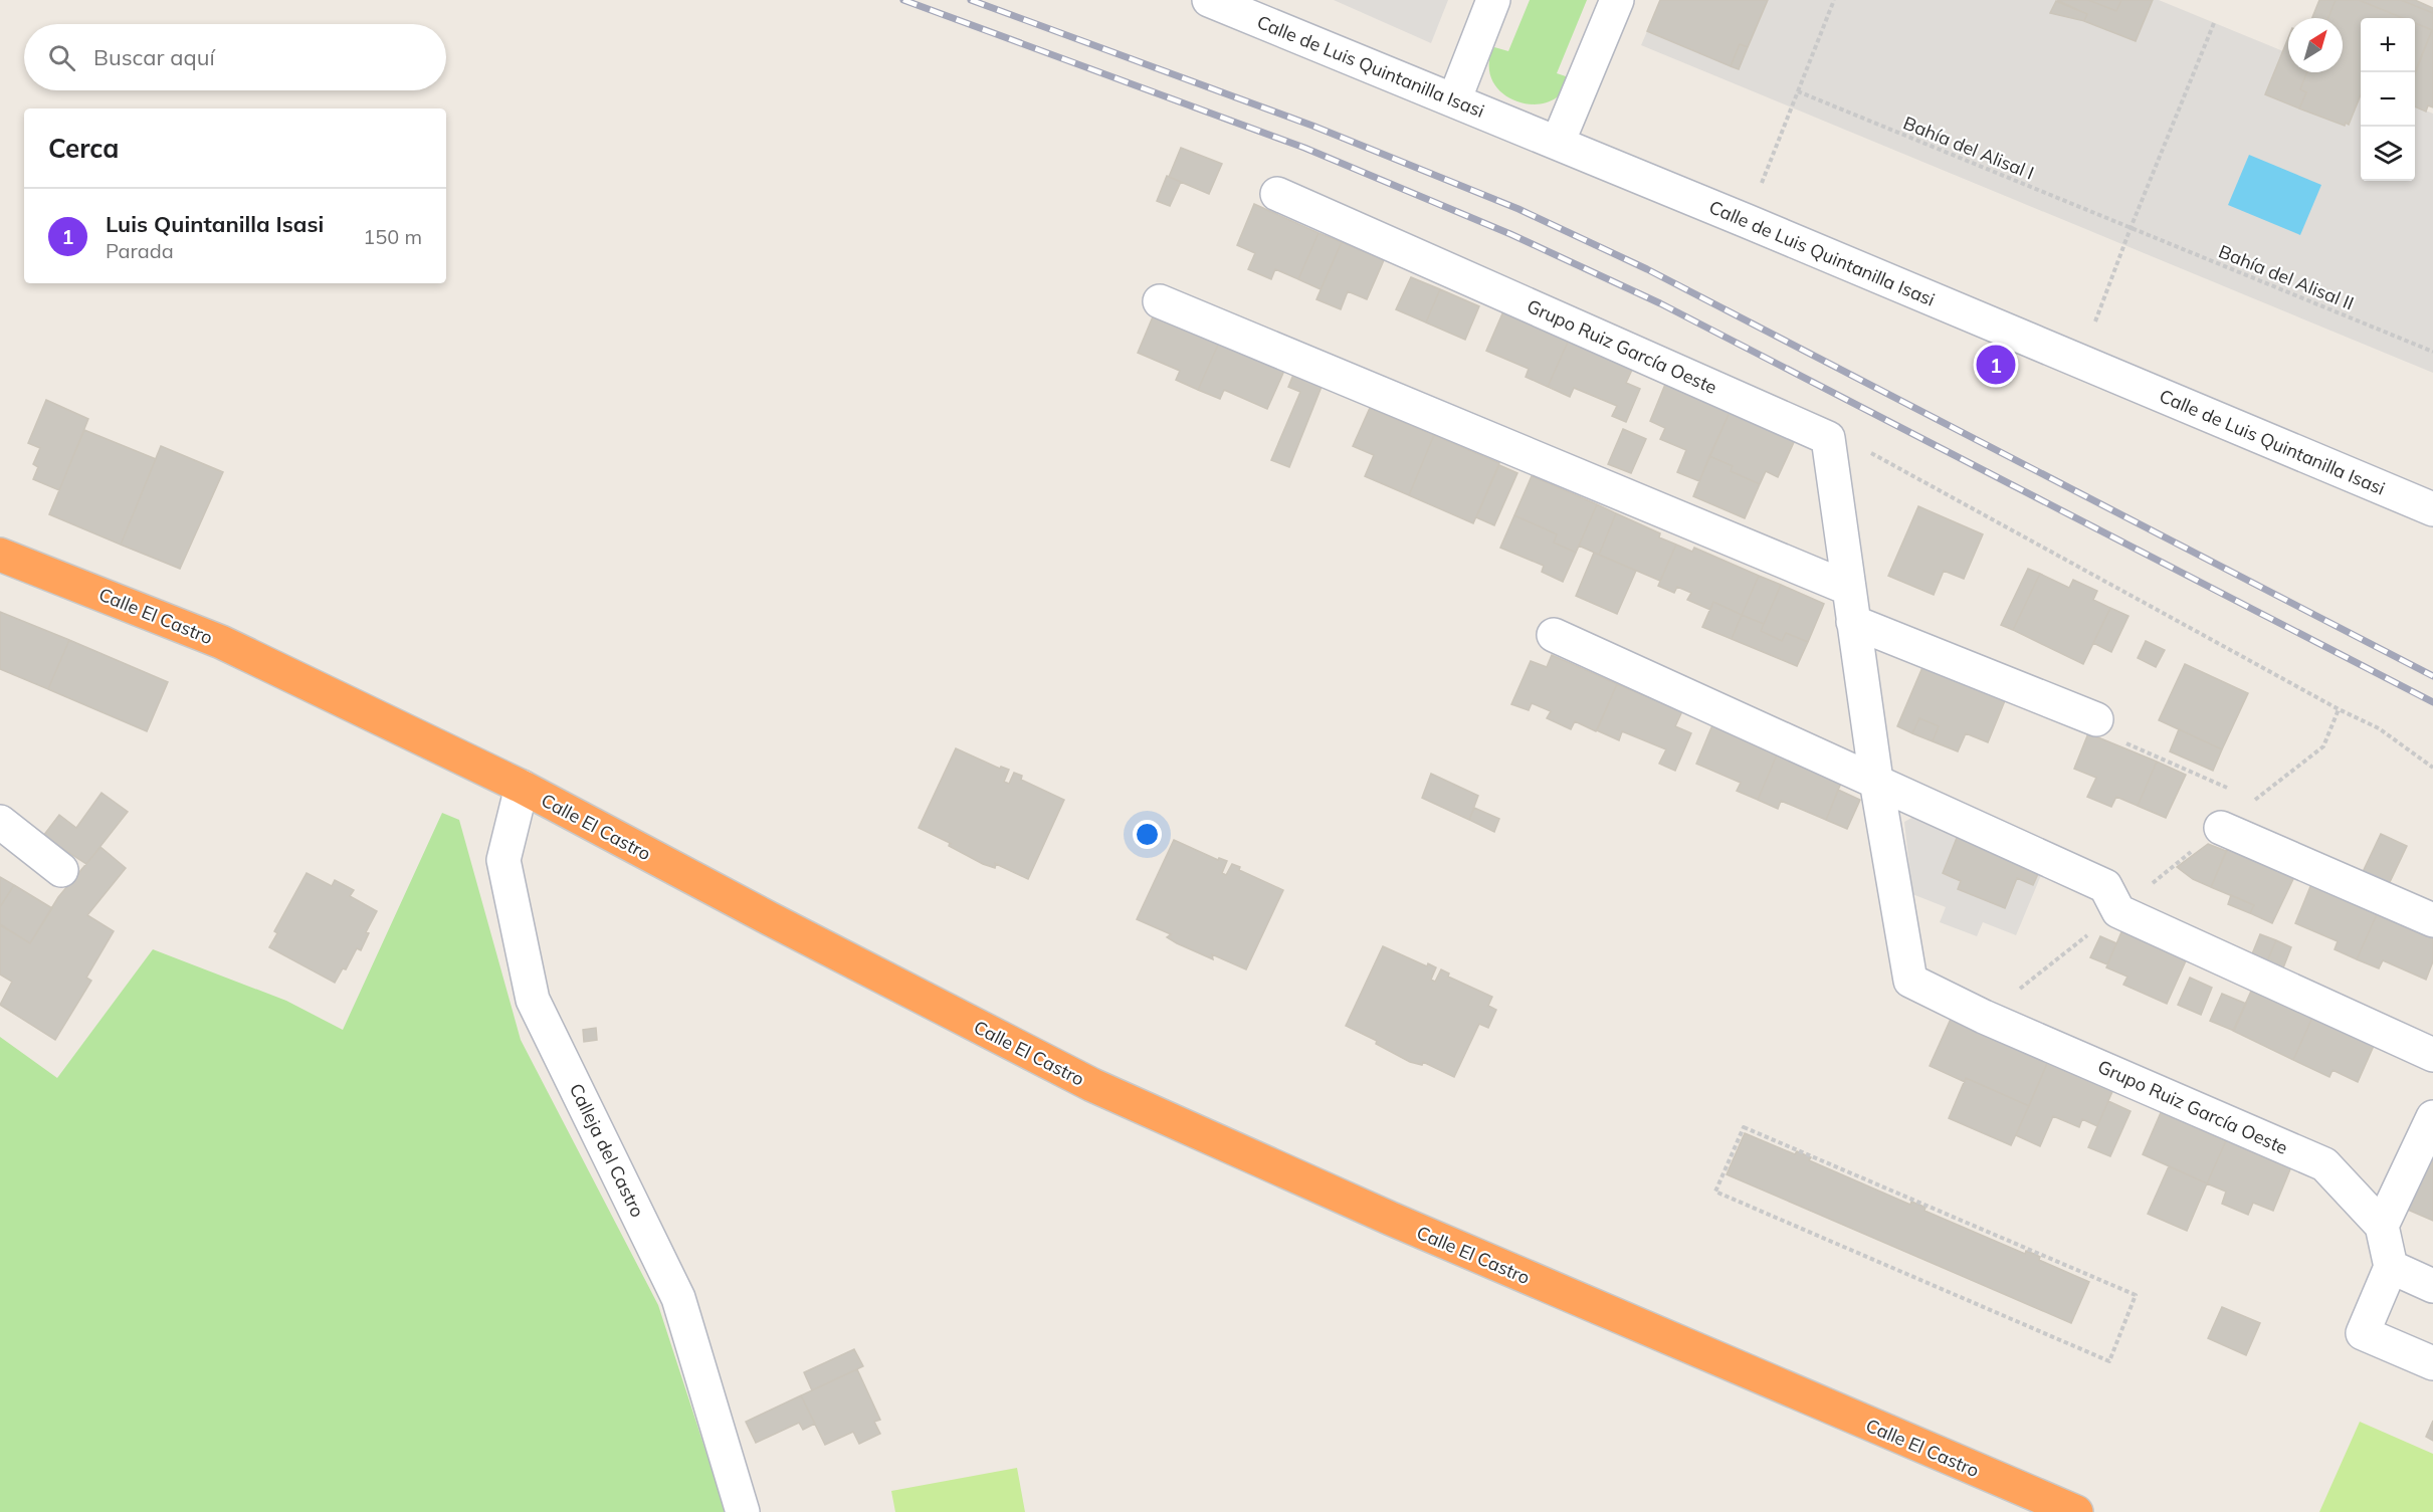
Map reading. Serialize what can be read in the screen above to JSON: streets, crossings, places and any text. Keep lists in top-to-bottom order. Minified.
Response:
{"streets":{"highway":["Calle El Castro"],"street":["Calle de Luis Quintanilla Isasi","Grupo Ruiz García Oeste","Calleja del Castro"],"path":["Bahía del Alisal I","Bahía del Alisal II"]},"crossings":[["Bahía del Alisal I","Bahía del Alisal II"],["Calle El Castro","Calleja del Castro"]],"north":"top right","page":{"map_buttons":["+","−"],"search":"Buscar aquí","heading":"Cerca","list":[{"mark":"1","name":"Luis Quintanilla Isasi","note":"Parada","value":"150 m"}],"pins":"1"}}
